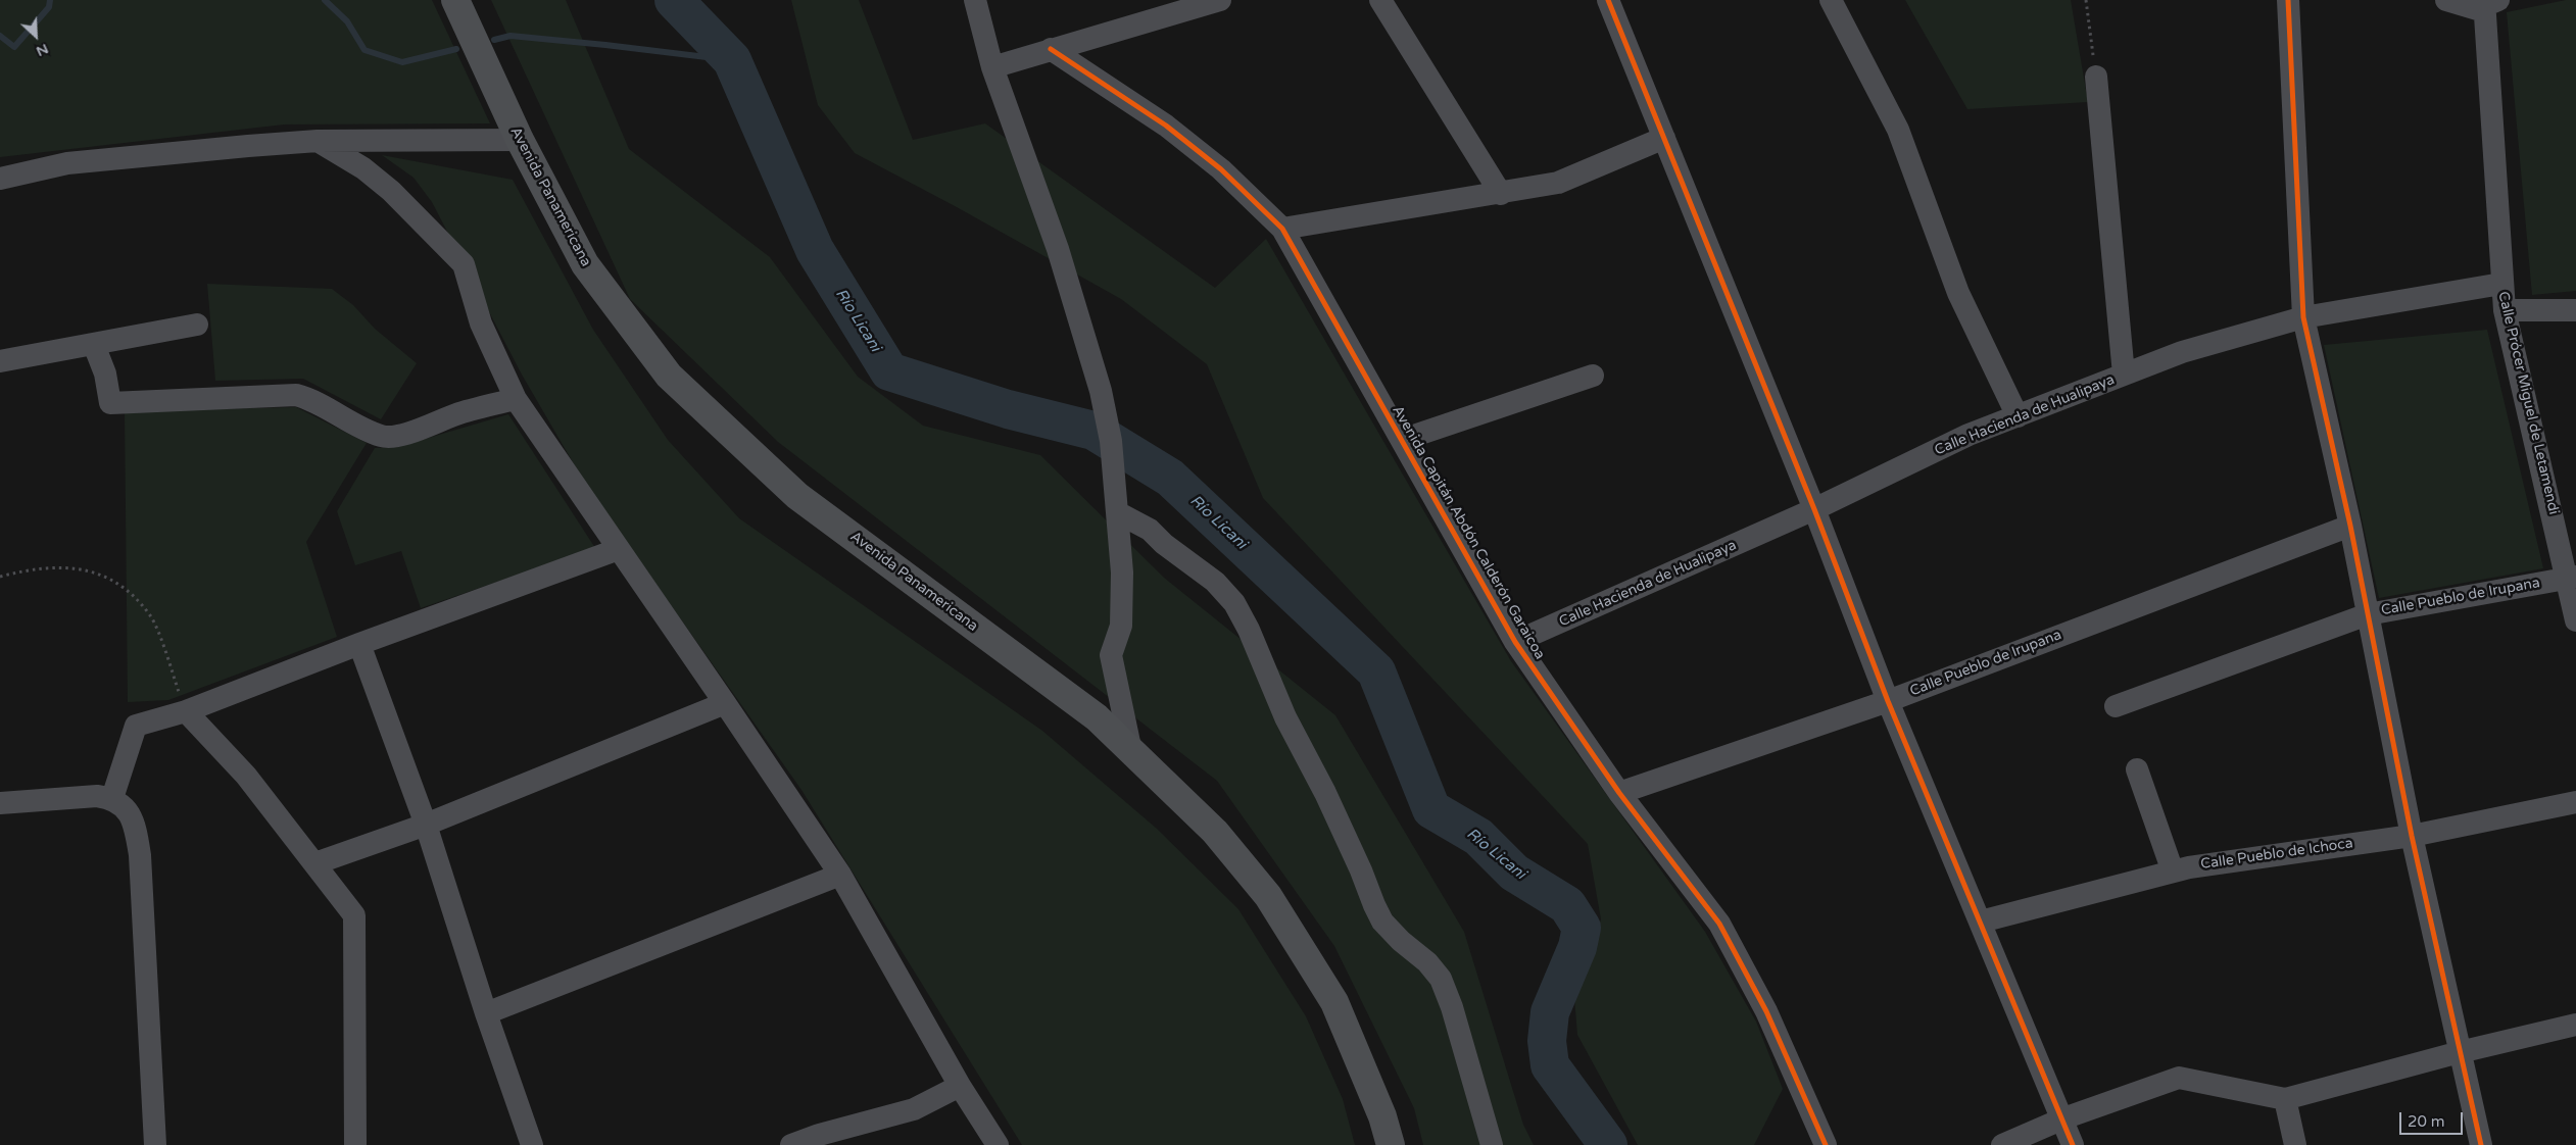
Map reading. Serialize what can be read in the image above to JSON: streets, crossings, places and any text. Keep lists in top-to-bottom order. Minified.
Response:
{"streets":{"main road":["Avenida Panamericana"],"street":["Calle Prócer Miguel de Letamendi","Calle Hacienda de Hualipaya","Avenida Capitán Abdón Calderón Garaicoa","Calle Pueblo de Irupana","Calle Pueblo de Ichoca"]},"crossings":[["Calle Prócer Miguel de Letamendi","Calle Hacienda de Hualipaya"],["Calle Prócer Miguel de Letamendi","Calle Pueblo de Irupana"],["Calle Hacienda de Hualipaya","Avenida Capitán Abdón Calderón Garaicoa"],["Avenida Capitán Abdón Calderón Garaicoa","Calle Pueblo de Irupana"]],"water":["Río Licani"],"scale_bar":"20 m","north":"bottom right"}
